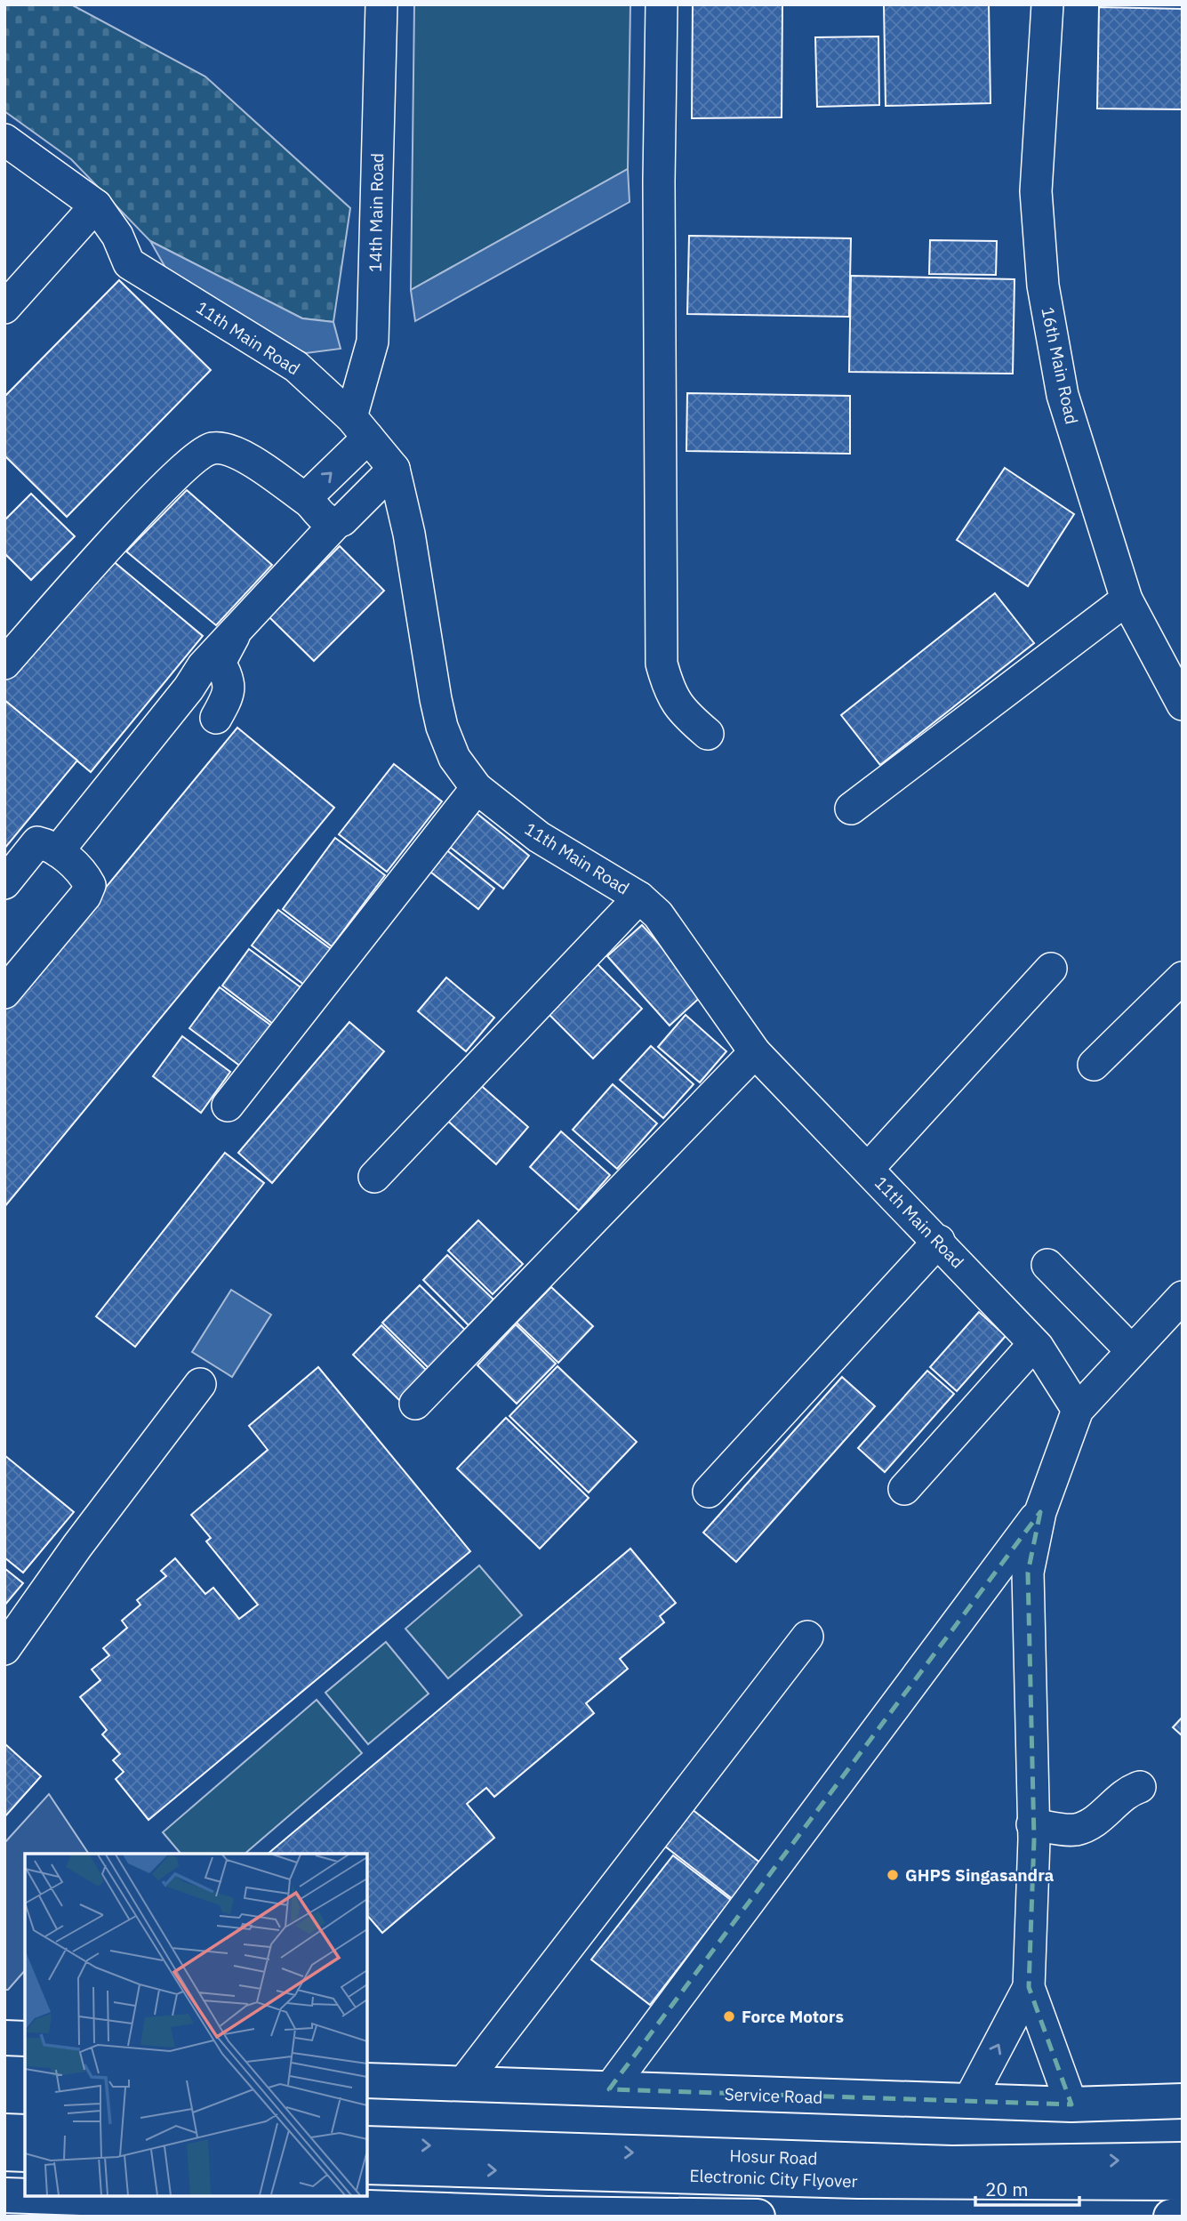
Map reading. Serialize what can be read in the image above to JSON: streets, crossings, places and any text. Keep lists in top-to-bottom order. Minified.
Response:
{"streets":{"main road":["Service Road","Hosur Road","Electronic City Flyover"],"street":["14th Main Road","11th Main Road","16th Main Road"]},"crossings":[["14th Main Road","11th Main Road"]],"places":["GHPS Singasandra","Force Motors"],"scale_bar":"20 m"}
